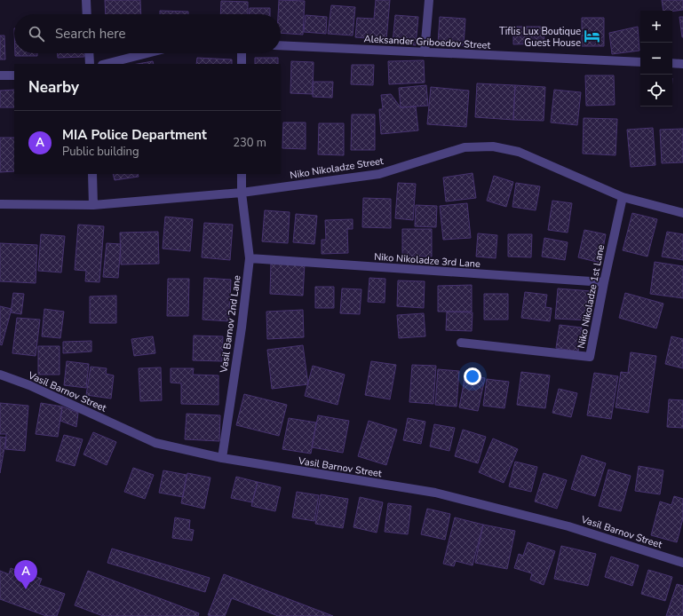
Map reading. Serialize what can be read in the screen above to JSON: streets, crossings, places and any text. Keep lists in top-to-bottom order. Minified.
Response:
{"streets":{"street":["Aleksander Griboedov Street","Niko Nikoladze Street","Niko Nikoladze 3rd Lane","Niko Nikoladze 1st Lane","Vasil Barnov 2nd Lane","Vasil Barnov Street"]},"crossings":[["Niko Nikoladze Street","Niko Nikoladze 1st Lane"],["Niko Nikoladze Street","Vasil Barnov 2nd Lane"],["Niko Nikoladze 3rd Lane","Niko Nikoladze 1st Lane"],["Niko Nikoladze 3rd Lane","Vasil Barnov 2nd Lane"],["Vasil Barnov 2nd Lane","Vasil Barnov Street"]],"places":{"hotel":["Tiflis Lux Boutique Guest House"]},"page":{"map_buttons":["+","−"],"search":"Search here","heading":"Nearby","list":[{"mark":"A","name":"MIA Police Department","note":"Public building","value":"230 m"}],"pins":"A"}}
